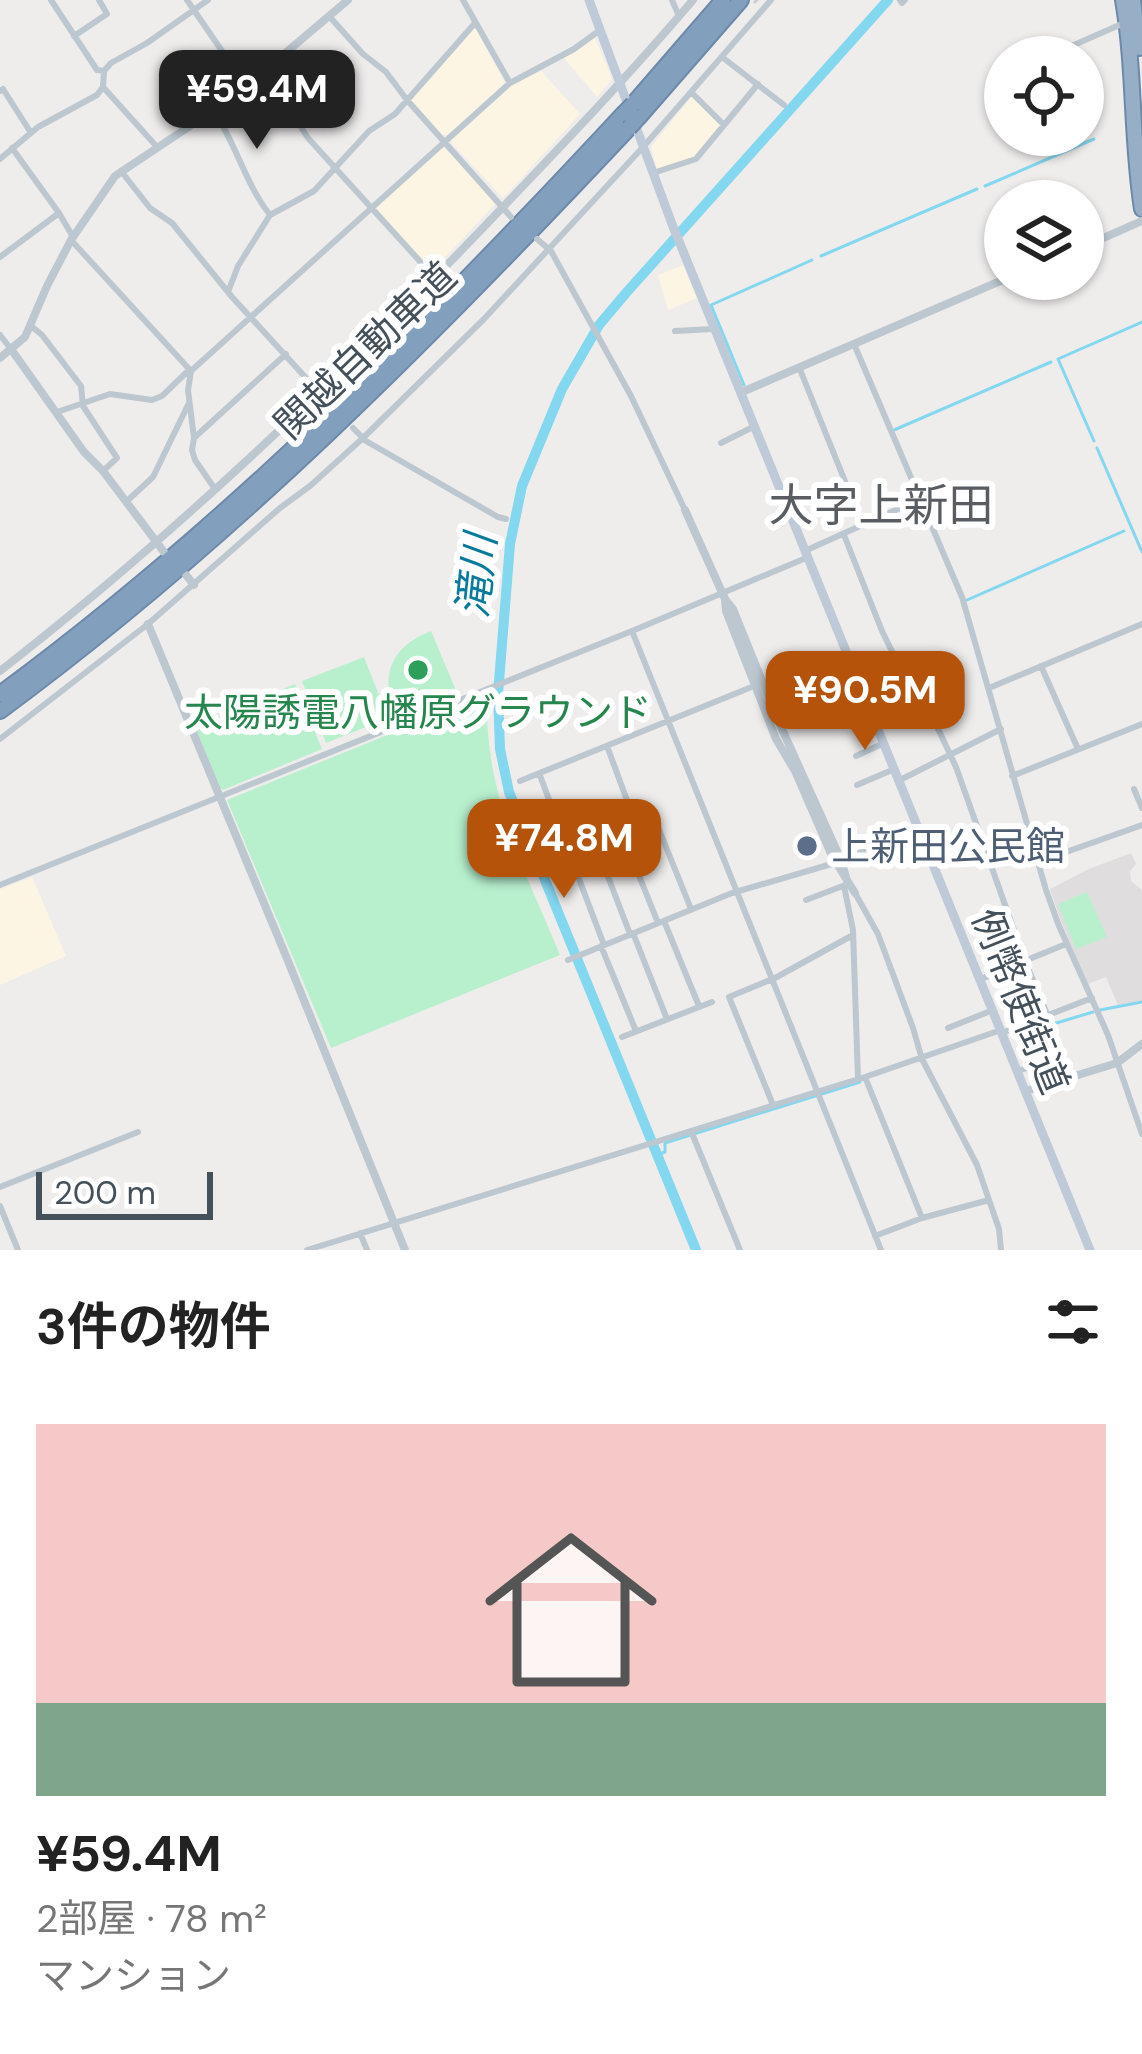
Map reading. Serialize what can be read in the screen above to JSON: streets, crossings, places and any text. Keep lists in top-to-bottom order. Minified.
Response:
{"streets":{"highway":["関越自動車道"],"main road":["例幣使街道"]},"districts":["大字上新田"],"water":["滝川"],"places":["太陽誘電八幡原グラウンド","上新田公民館"],"scale_bar":"200 m","page":{"price":["¥59.4M","¥90.5M","¥74.8M"],"scale":"200 m","heading":"3件の物件","list":[{"name":"¥59.4M","note":"2部屋 · 78 m² · マンション"}]}}
